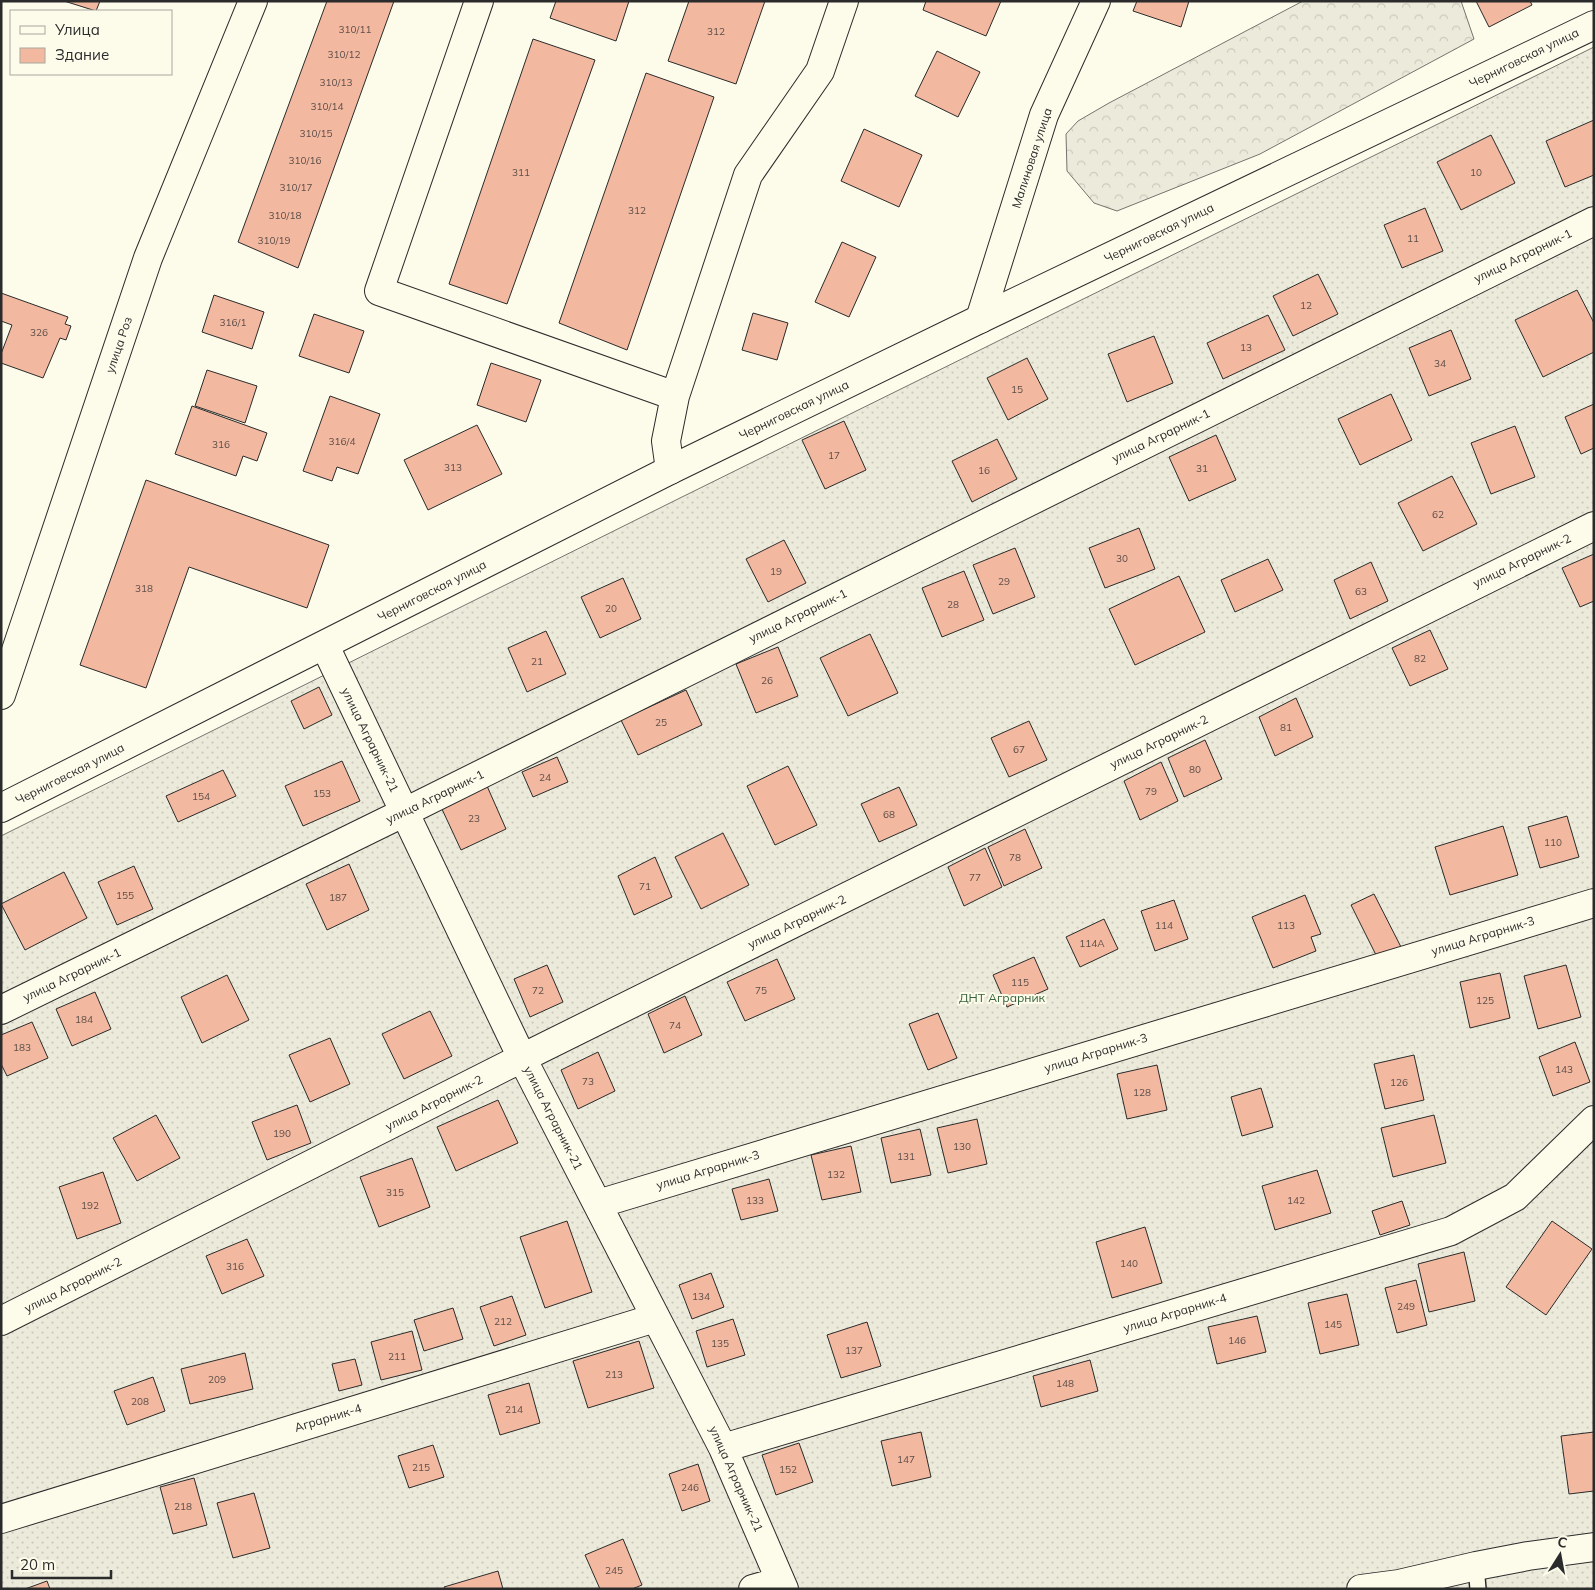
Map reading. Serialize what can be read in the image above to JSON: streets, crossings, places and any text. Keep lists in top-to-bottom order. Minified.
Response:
{"streets":{"street":["Черниговская улица","Малиновая улица","улица Аграрник-1","улица Роз","улица Аграрник-2","улица Аграрник-21","улица Аграрник-3","улица Аграрник-4","Аграрник-4"]},"crossings":[["Черниговская улица","Малиновая улица"],["Черниговская улица","улица Аграрник-21"],["улица Аграрник-1","улица Аграрник-21"],["улица Аграрник-2","улица Аграрник-21"],["улица Аграрник-21","улица Аграрник-3"],["улица Аграрник-21","улица Аграрник-4"],["улица Аграрник-21","Аграрник-4"]],"parks":["ДНТ Аграрник"],"house_numbers":["310/11","312","310/12","310/13","310/14","310/15","310/16","311","10","310/17","312","310/18","11","310/19","12","316/1","326","13","34","15","316/4","316","17","313","31","16","62","30","19","29","318","63","28","20","82","21","26","25","81","67","80","24","79","153","154","68","23","110","78","77","71","155","187","114","113","114А","115","72","75","125","184","74","183","143","73","126","128","190","130","131","132","315","133","142","192","140","316","134","249","212","145","146","135","137","211","213","209","148","208","214","147","215","152","246","218","245"],"legend":["Улица","Здание"],"scale_bar":"20 m","north":"top"}
